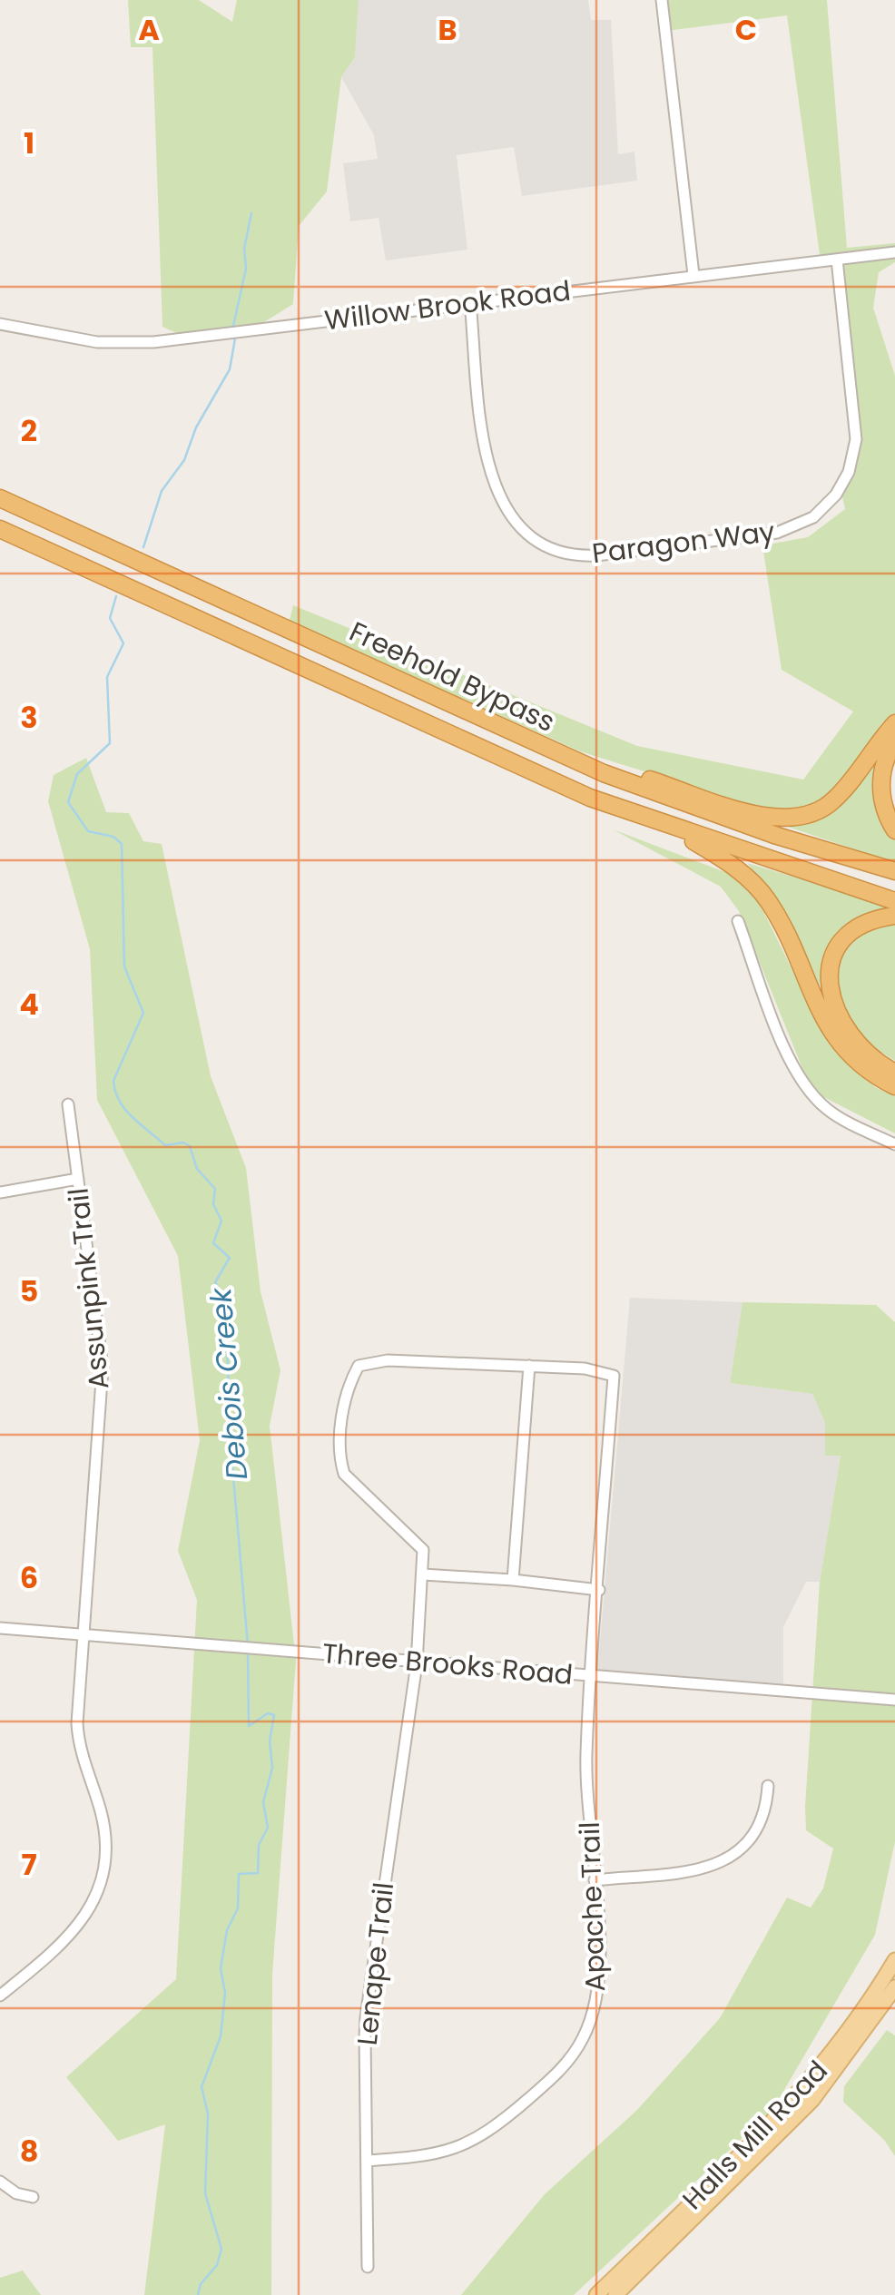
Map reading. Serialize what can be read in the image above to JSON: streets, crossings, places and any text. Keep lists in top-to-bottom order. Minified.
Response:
{"streets":{"highway":["Freehold Bypass"],"main road":["Halls Mill Road"],"street":["Willow Brook Road","Paragon Way","Assunpink Trail","Three Brooks Road","Apache Trail","Lenape Trail"]},"crossings":[["Willow Brook Road","Paragon Way"],["Assunpink Trail","Three Brooks Road"],["Three Brooks Road","Apache Trail"],["Three Brooks Road","Lenape Trail"],["Apache Trail","Lenape Trail"]],"water":["Debois Creek"],"grid":{"columns":["A","B","C"],"rows":["1","2","3","4","5","6","7","8"]}}
